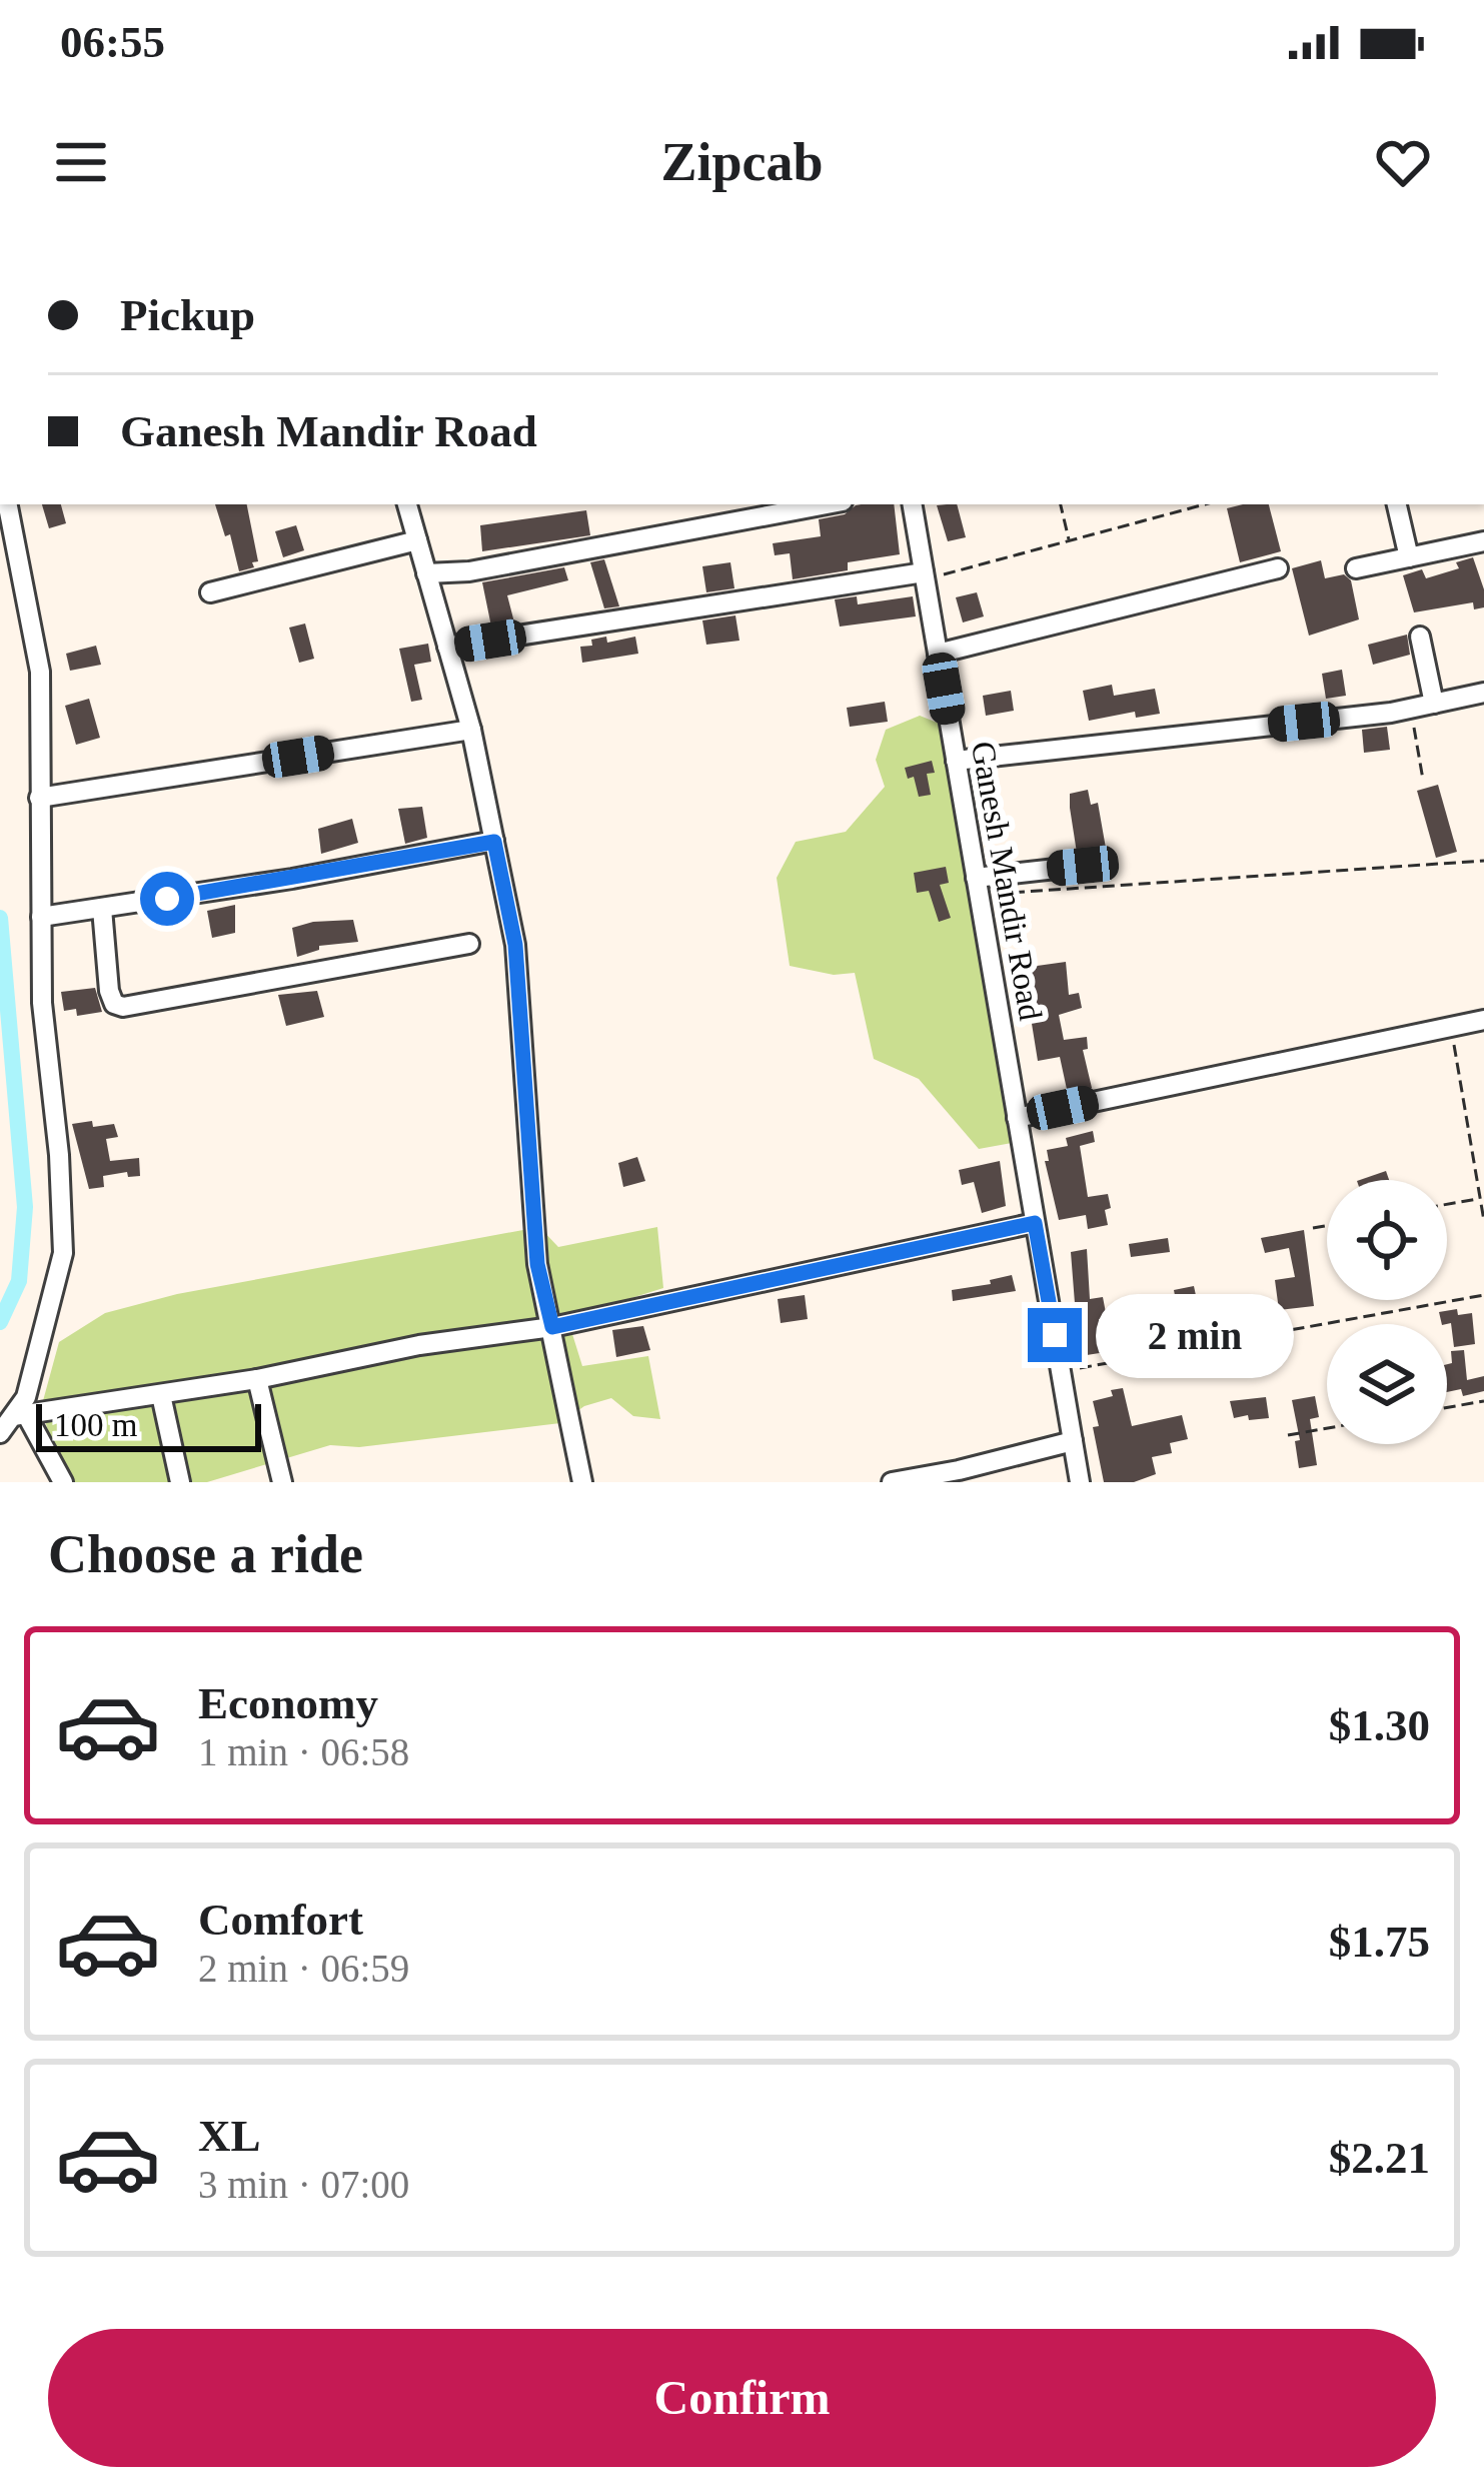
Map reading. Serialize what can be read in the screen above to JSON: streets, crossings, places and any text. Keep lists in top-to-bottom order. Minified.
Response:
{"streets":{"street":["Ganesh Mandir Road"]},"scale_bar":"100 m","page":{"status":"06:55","header":"Zipcab","banner":["Pickup","Ganesh Mandir Road"],"bubble":"2 min","scale":"100 m","heading":"Choose a ride","list":[{"name":"Economy","note":"1 min · 06:58","value":"$1.30"},{"name":"Comfort","note":"2 min · 06:59","value":"$1.75"},{"name":"XL","note":"3 min · 07:00","value":"$2.21"}],"buttons":"Confirm"}}
